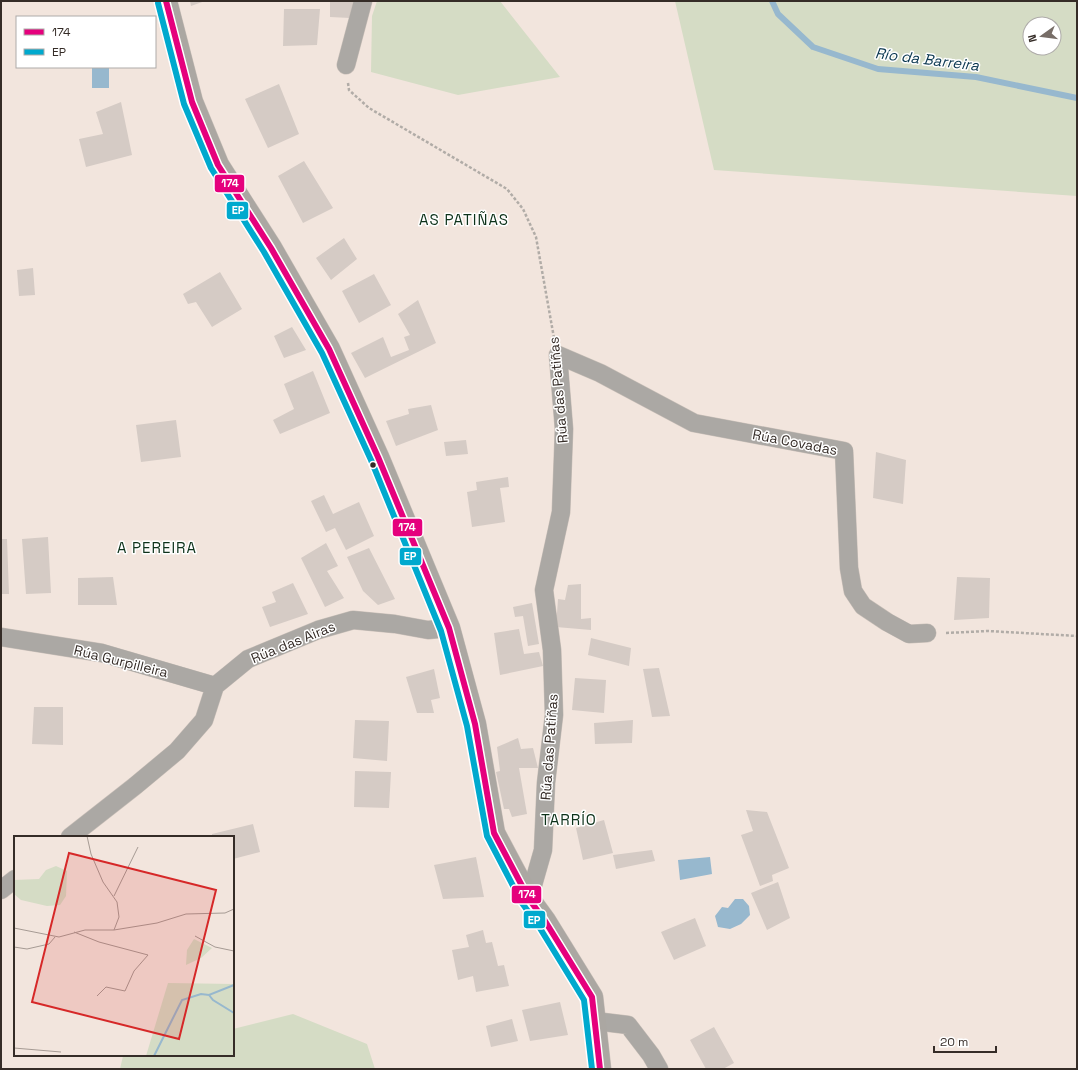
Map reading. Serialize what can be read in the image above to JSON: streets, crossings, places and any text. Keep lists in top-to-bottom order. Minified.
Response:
{"streets":{"street":["Rúa das Patiñas","Rúa Covadas","Rúa das Airas","Rúa Gurpilleira"]},"crossings":[["Rúa das Patiñas","Rúa Covadas"],["Rúa das Airas","Rúa Gurpilleira"]],"districts":["AS PATIÑAS","A PEREIRA","TARRÍO"],"water":["Río da Barreira"],"lines":["transit line 174","transit line EP"],"legend":["174","EP"],"scale_bar":"20 m","north":"left"}
